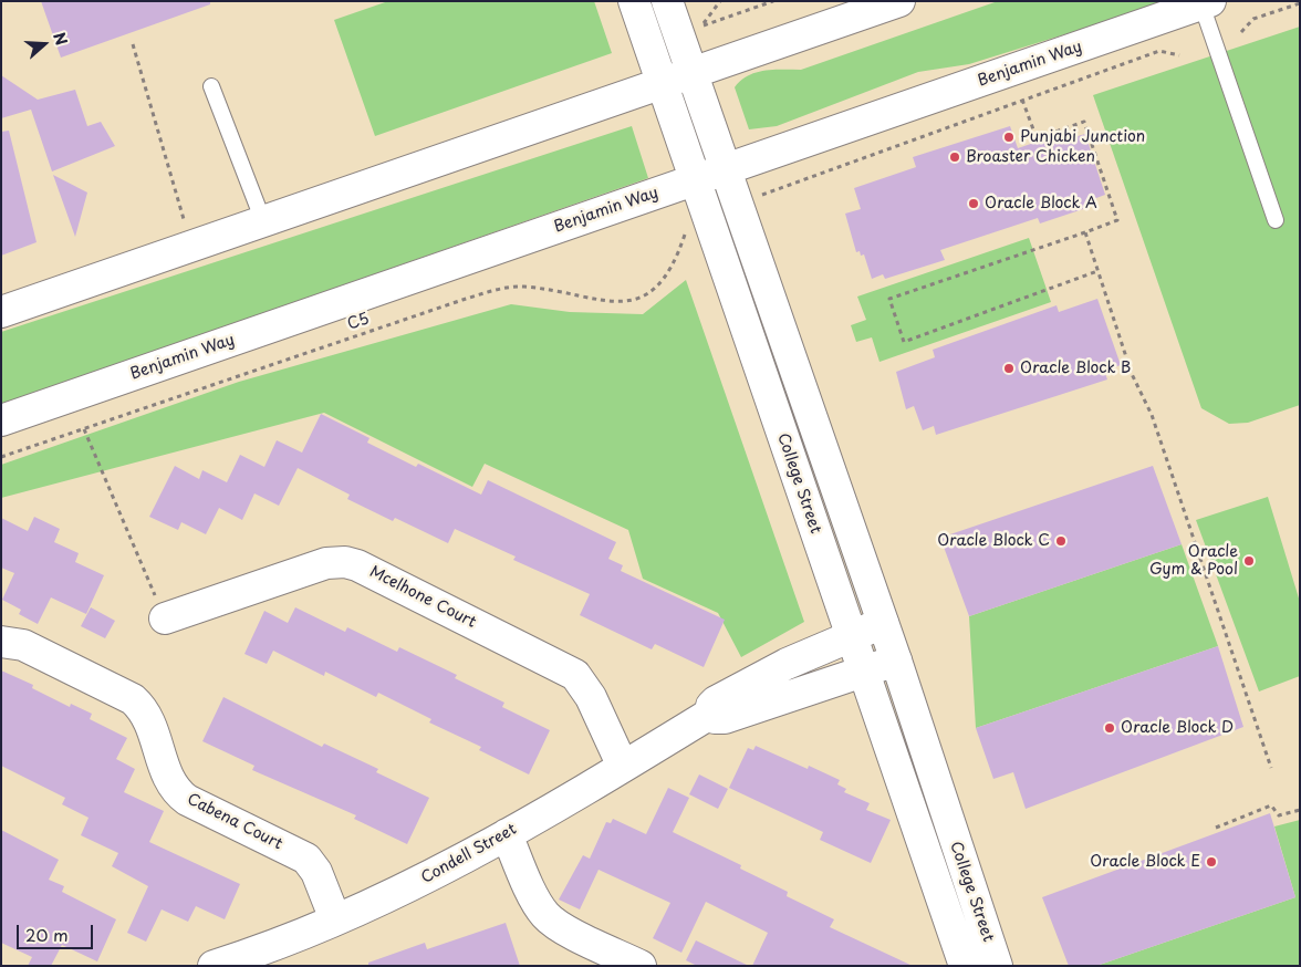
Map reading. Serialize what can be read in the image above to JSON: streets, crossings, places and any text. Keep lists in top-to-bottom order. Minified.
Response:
{"streets":{"street":["Benjamin Way","College Street","Mcelhone Court","Cabena Court","Condell Street"],"path":["C5"]},"crossings":[["Benjamin Way","College Street"],["College Street","Condell Street"],["Mcelhone Court","Condell Street"],["Cabena Court","Condell Street"]],"places":["Punjabi Junction","Broaster Chicken","Oracle Block A","Oracle Block B","Oracle Block C","Oracle Gym & Pool","Oracle Block D","Oracle Block E"],"scale_bar":"20 m","north":"right"}
